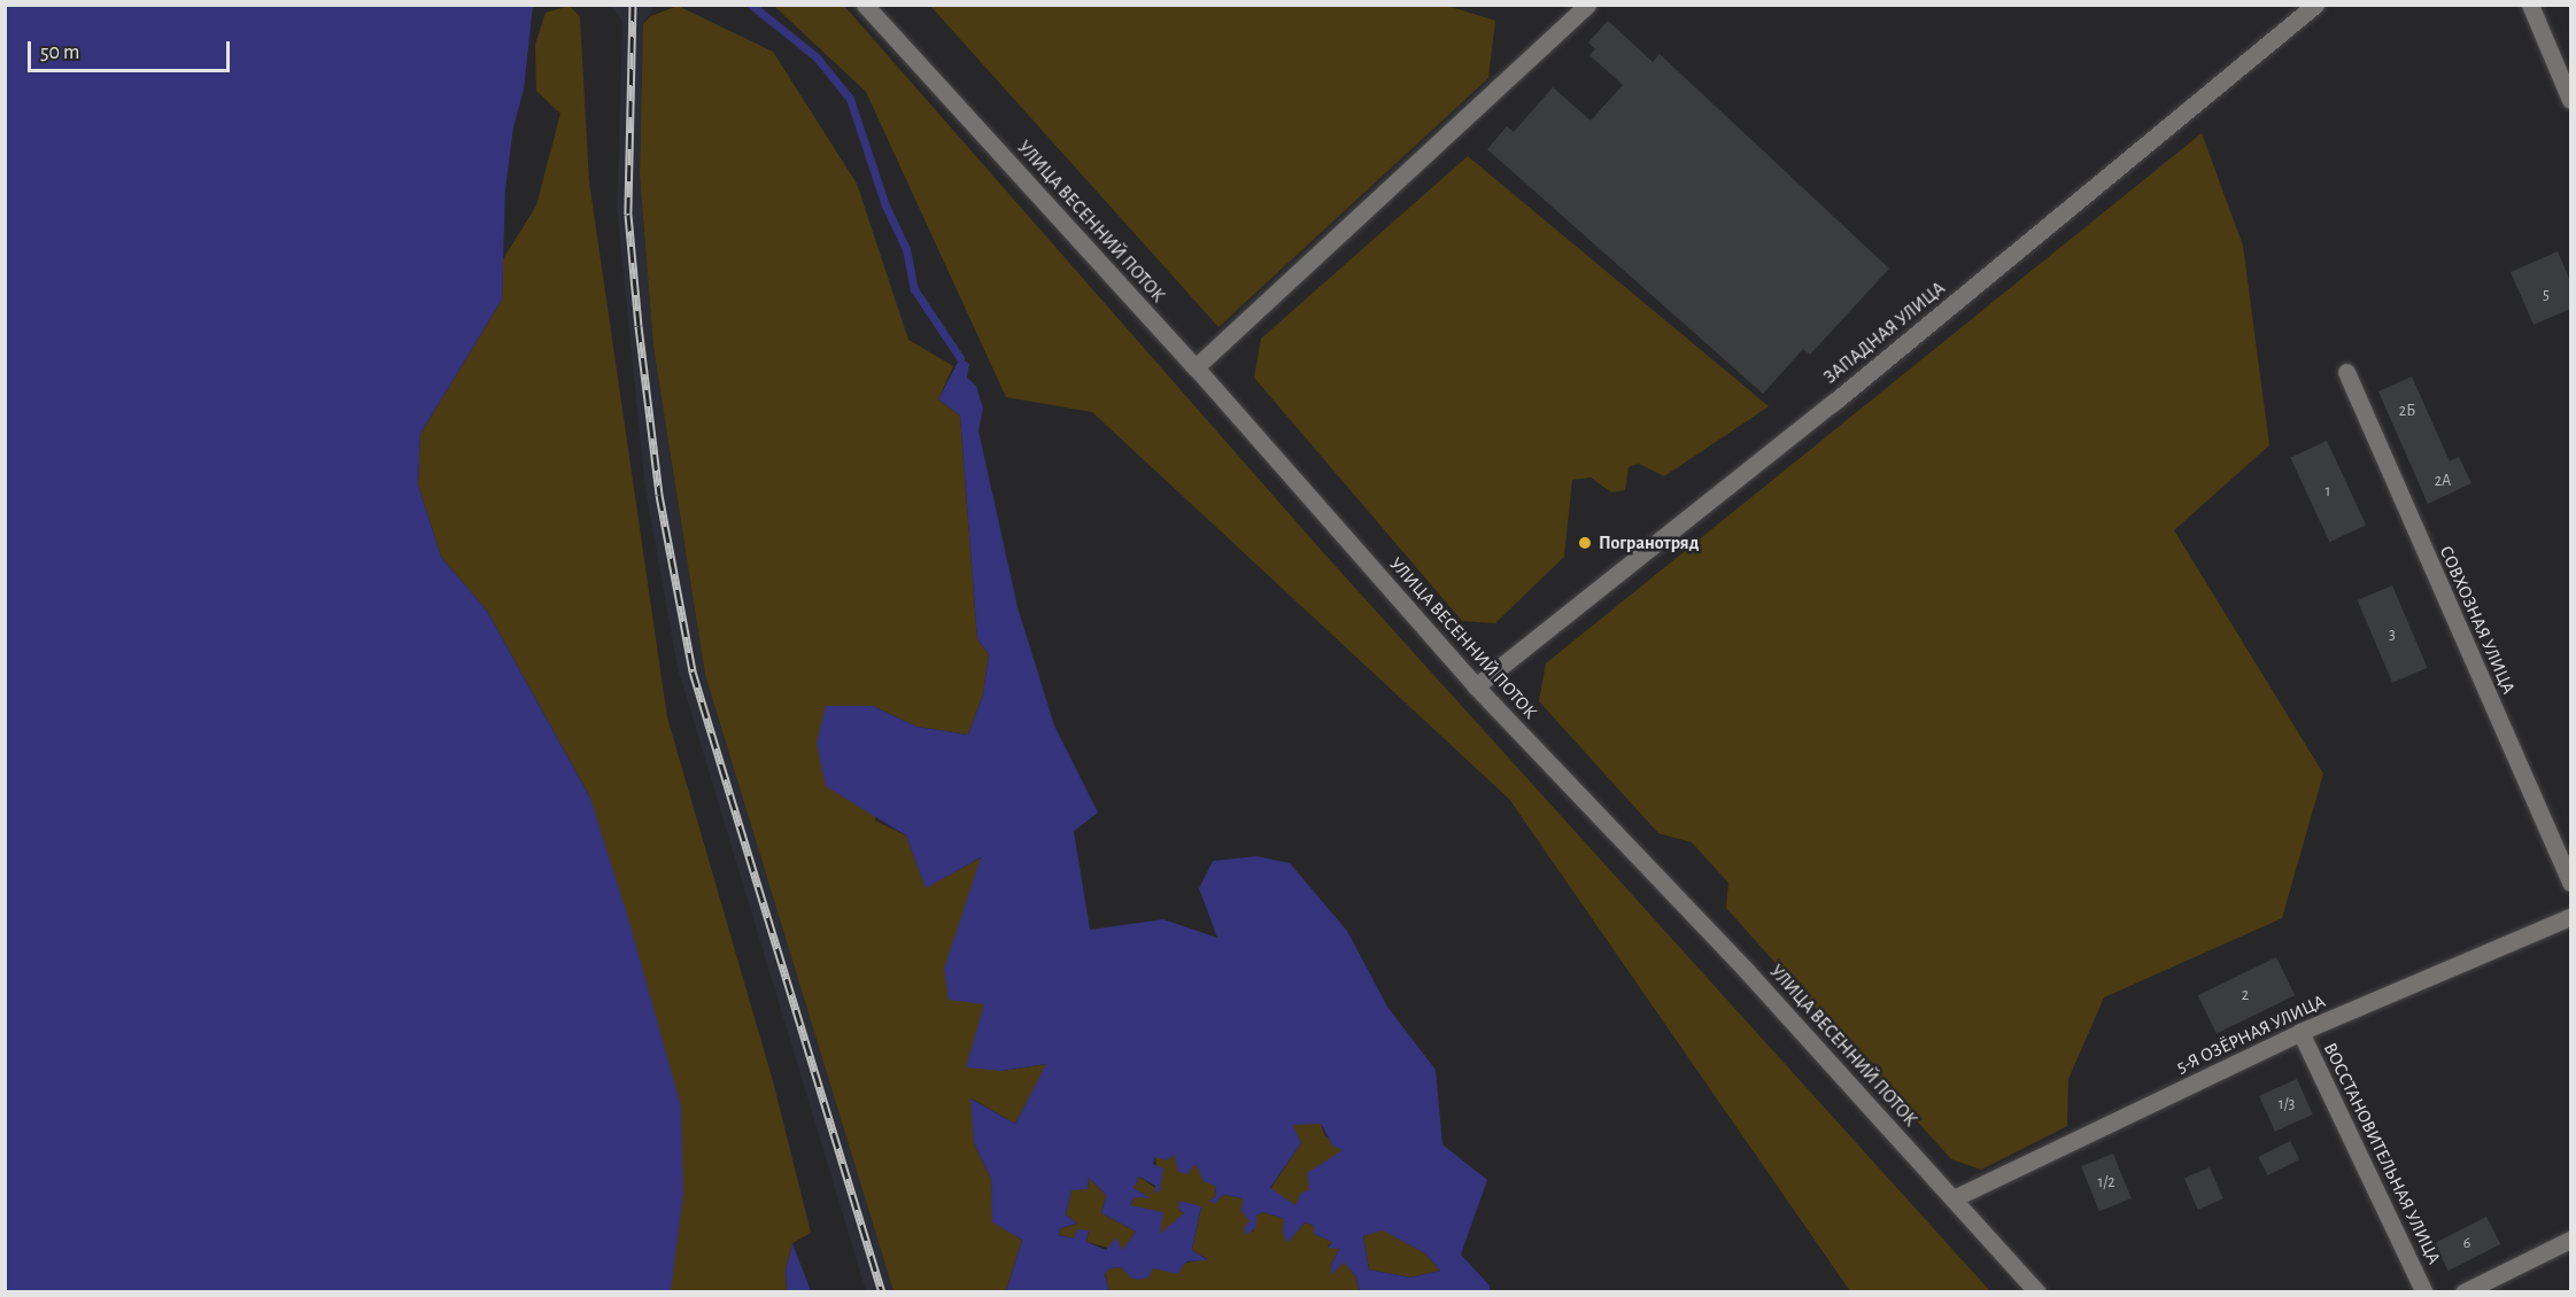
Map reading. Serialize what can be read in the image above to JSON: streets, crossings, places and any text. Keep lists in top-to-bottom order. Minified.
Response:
{"streets":{"street":["УЛИЦА ВЕСЕННИЙ ПОТОК","ЗАПАДНАЯ УЛИЦА","СОВХОЗНАЯ УЛИЦА","5-Я ОЗЁРНАЯ УЛИЦА","ВОССТАНОВИТЕЛЬНАЯ УЛИЦА"]},"crossings":[["УЛИЦА ВЕСЕННИЙ ПОТОК","ЗАПАДНАЯ УЛИЦА"],["УЛИЦА ВЕСЕННИЙ ПОТОК","5-Я ОЗЁРНАЯ УЛИЦА"],["5-Я ОЗЁРНАЯ УЛИЦА","ВОССТАНОВИТЕЛЬНАЯ УЛИЦА"]],"places":["Погранотряд"],"house_numbers":["5","2Б","2А","1","3","2","1/3","1/2","6"],"scale_bar":"50 m"}
